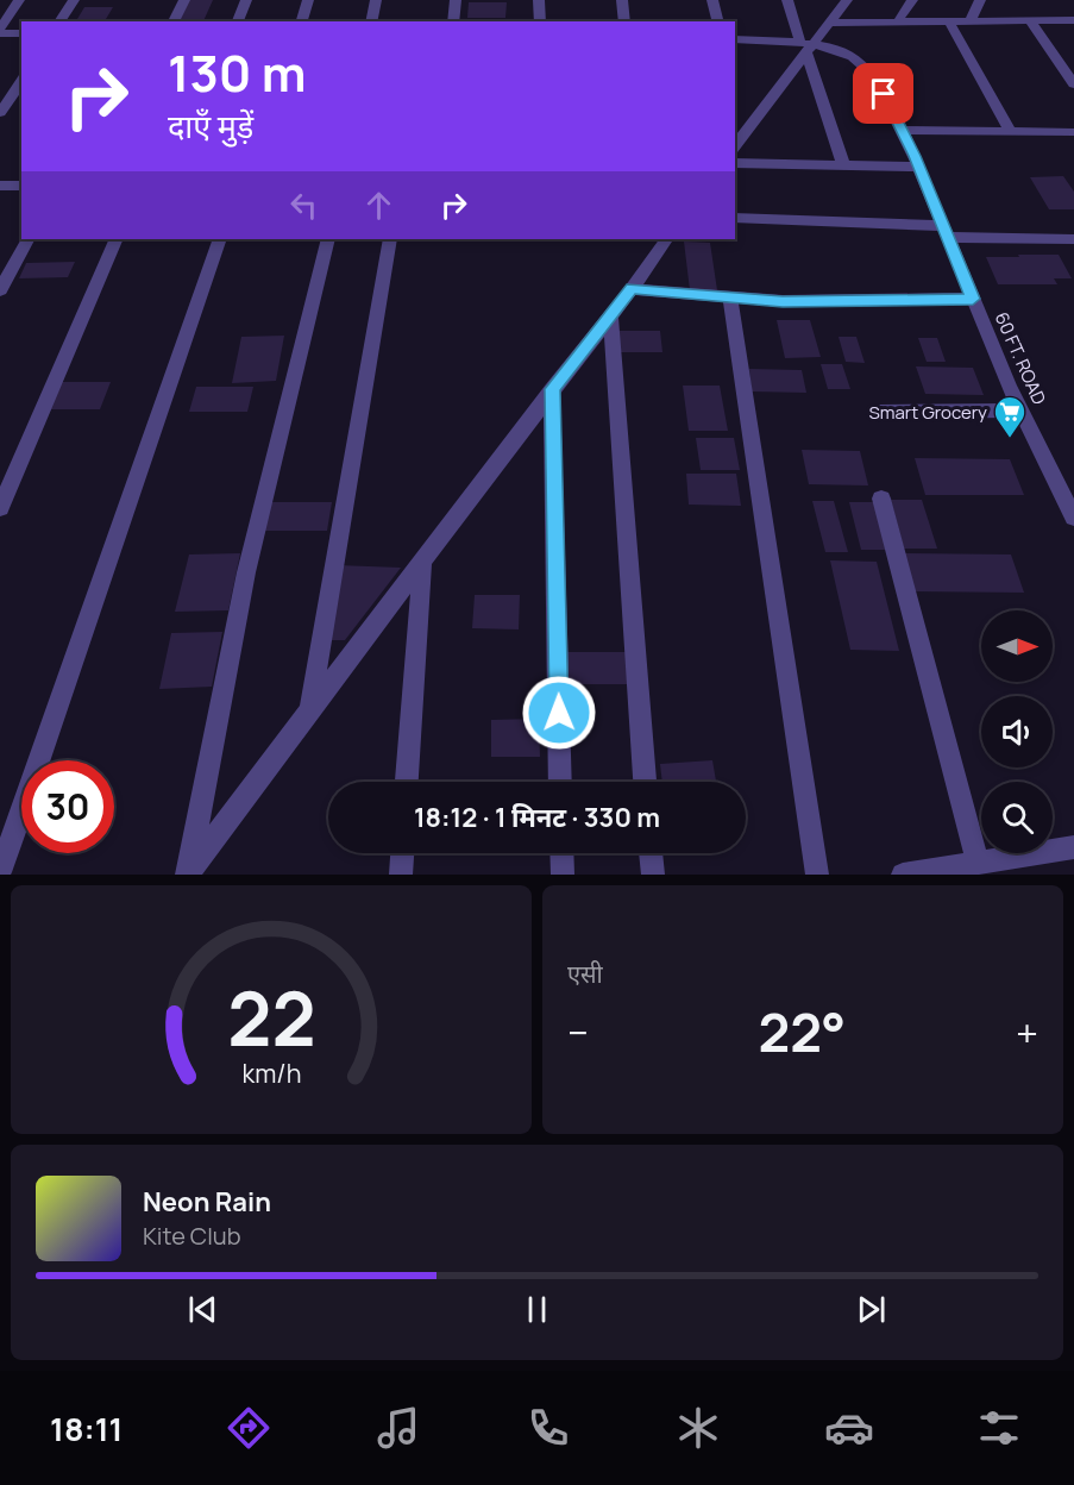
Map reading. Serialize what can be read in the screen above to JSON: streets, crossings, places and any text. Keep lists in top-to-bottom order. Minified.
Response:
{"streets":{"street":["60 FT. ROAD"]},"places":{"supermarket":["Smart Grocery"]},"north":"right","page":{"turn":["130 m","दाएँ मुड़ें"],"limit":"30","trip":"18:12 · 1 मिनट · 330 m","tile":"एसी","heat":["−","22°","+"],"song":["Neon Rain","Kite Club"],"tabs":"18:11","gauge":["22","km/h"]}}
